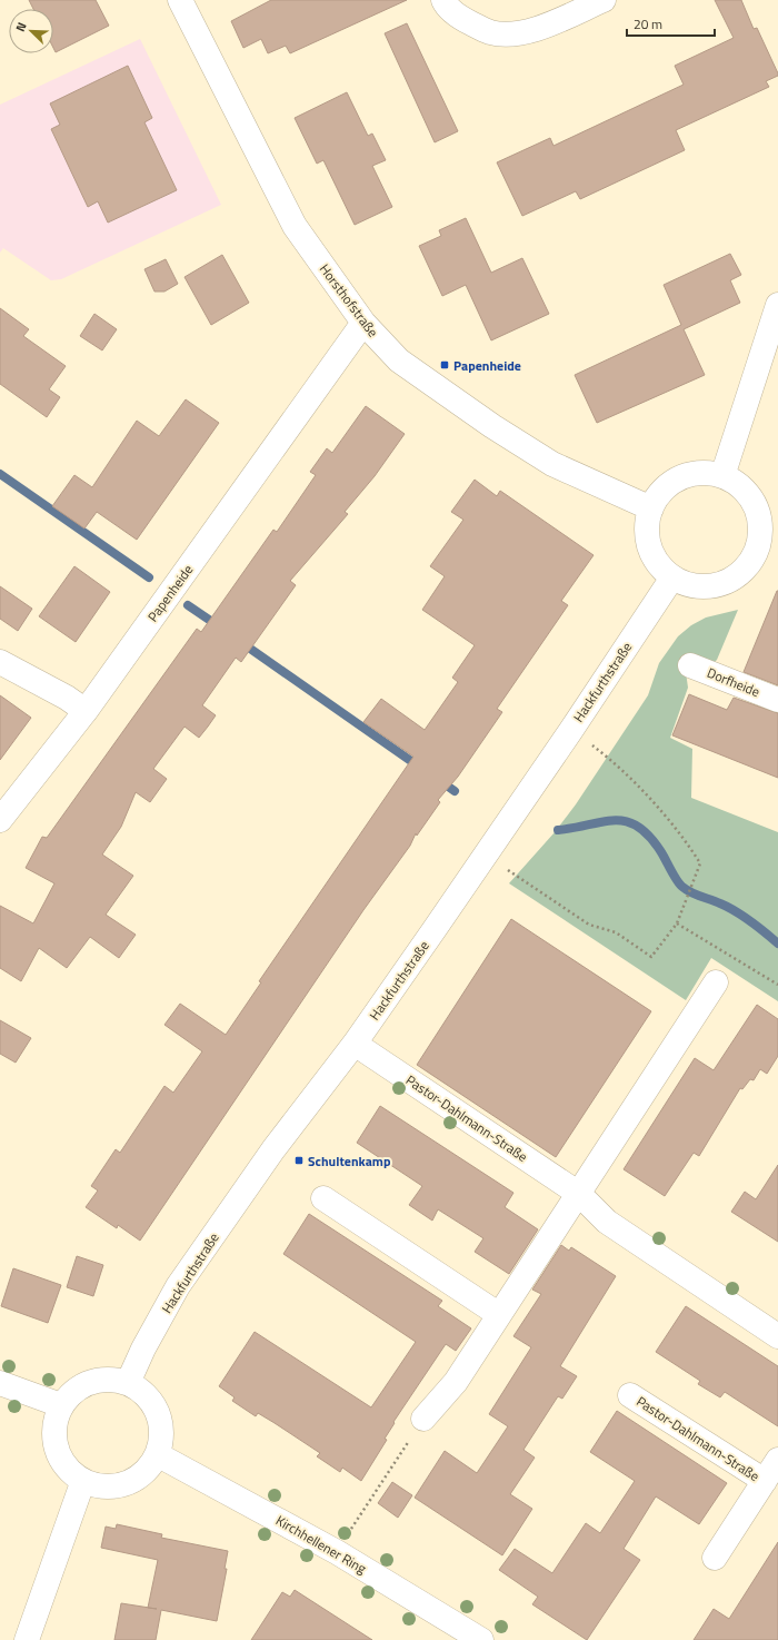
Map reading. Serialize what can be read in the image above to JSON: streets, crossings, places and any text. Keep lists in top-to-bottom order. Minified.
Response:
{"streets":{"street":["Horsthofstraße","Papenheide","Hackfurthstraße","Dorfheide","Pastor-Dahlmann-Straße","Kirchhellener Ring"]},"crossings":[["Horsthofstraße","Papenheide"],["Horsthofstraße","Hackfurthstraße"],["Hackfurthstraße","Pastor-Dahlmann-Straße"],["Hackfurthstraße","Kirchhellener Ring"]],"places":{"transit":["Papenheide","Schultenkamp"]},"scale_bar":"20 m","north":"top left"}
